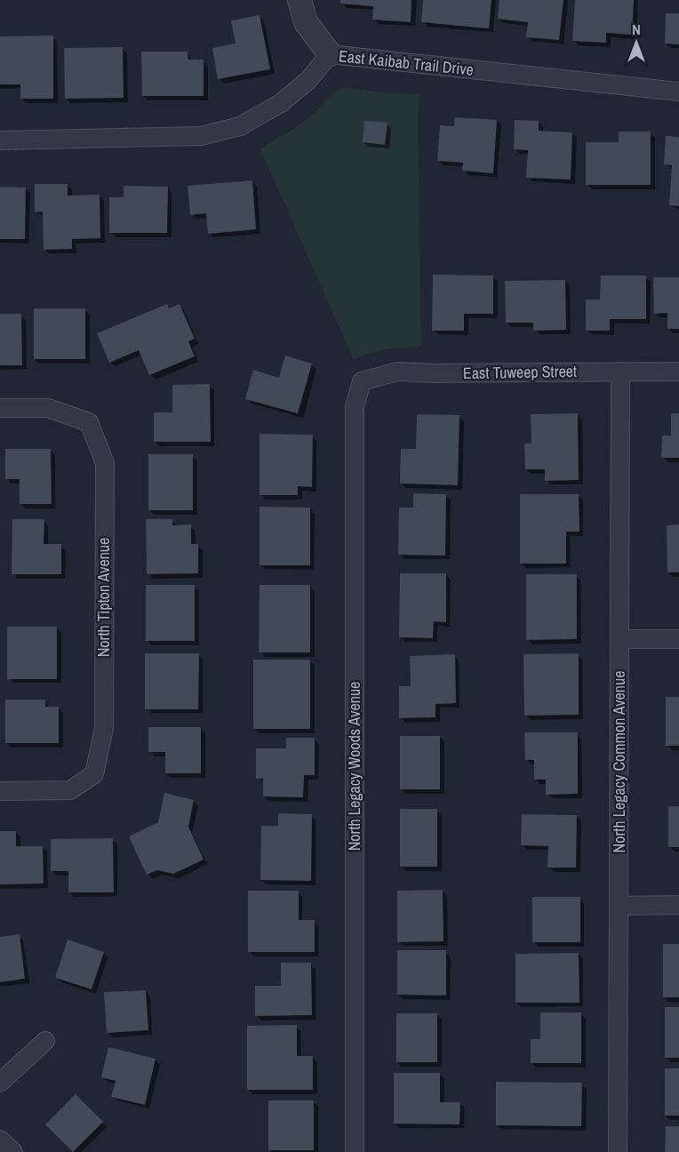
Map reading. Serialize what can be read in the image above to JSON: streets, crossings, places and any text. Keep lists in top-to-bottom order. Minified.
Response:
{"streets":{"street":["East Kaibab Trail Drive","East Tuweep Street","North Tipton Avenue","North Legacy Common Avenue","North Legacy Woods Avenue"]},"crossings":[["East Tuweep Street","North Legacy Common Avenue"],["East Tuweep Street","North Legacy Woods Avenue"]],"north":"top"}
